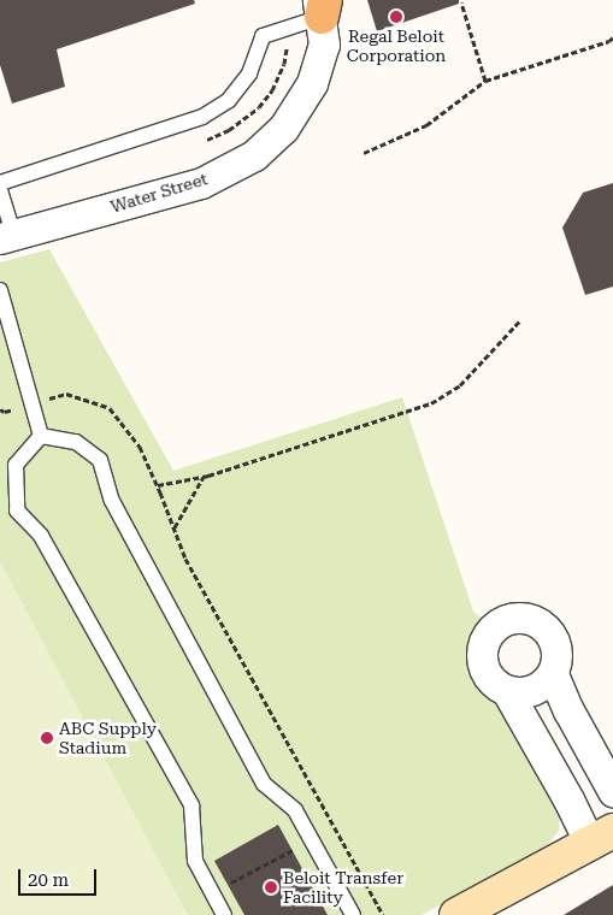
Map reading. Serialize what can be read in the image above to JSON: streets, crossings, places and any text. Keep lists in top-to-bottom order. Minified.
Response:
{"streets":{"street":["Water Street"]},"places":["Regal Beloit Corporation","ABC Supply Stadium","Beloit Transfer Facility"],"scale_bar":"20 m"}
